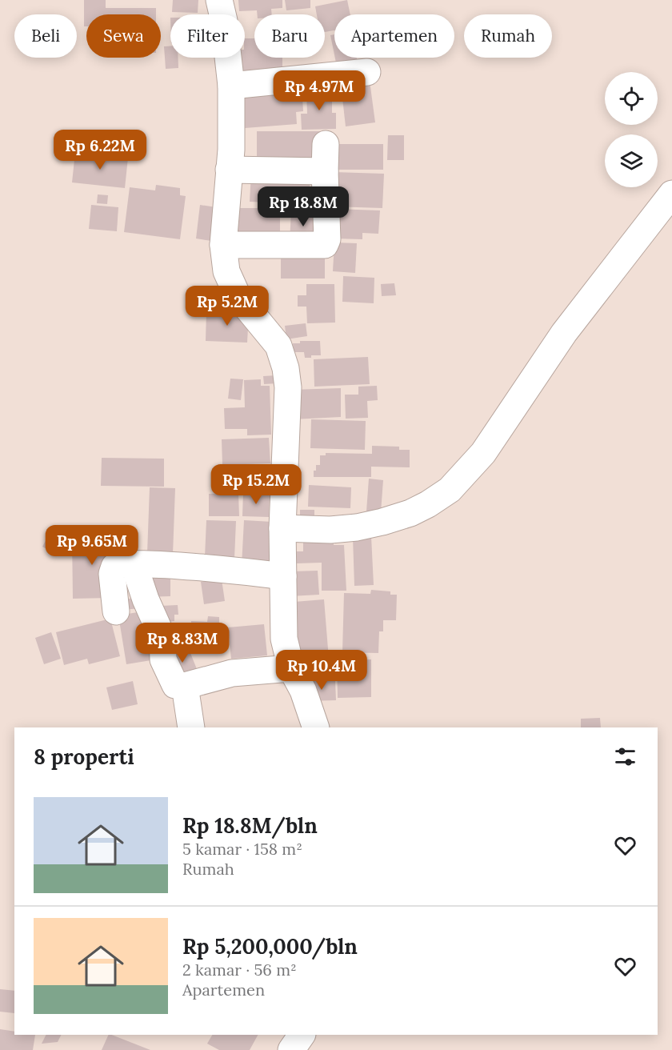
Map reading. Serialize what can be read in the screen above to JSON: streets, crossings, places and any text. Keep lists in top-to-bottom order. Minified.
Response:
{"page":{"chip":["Beli","Sewa","Filter","Baru","Apartemen","Rumah"],"price":["Rp 4.97M","Rp 6.22M","Rp 18.8M","Rp 5.2M","Rp 15.2M","Rp 9.65M","Rp 8.83M","Rp 10.4M"],"heading":"8 properti","list":[{"name":"Rp 18.8M/bln","note":"5 kamar · 158 m² · Rumah"},{"name":"Rp 5,200,000/bln","note":"2 kamar · 56 m² · Apartemen"}]}}
